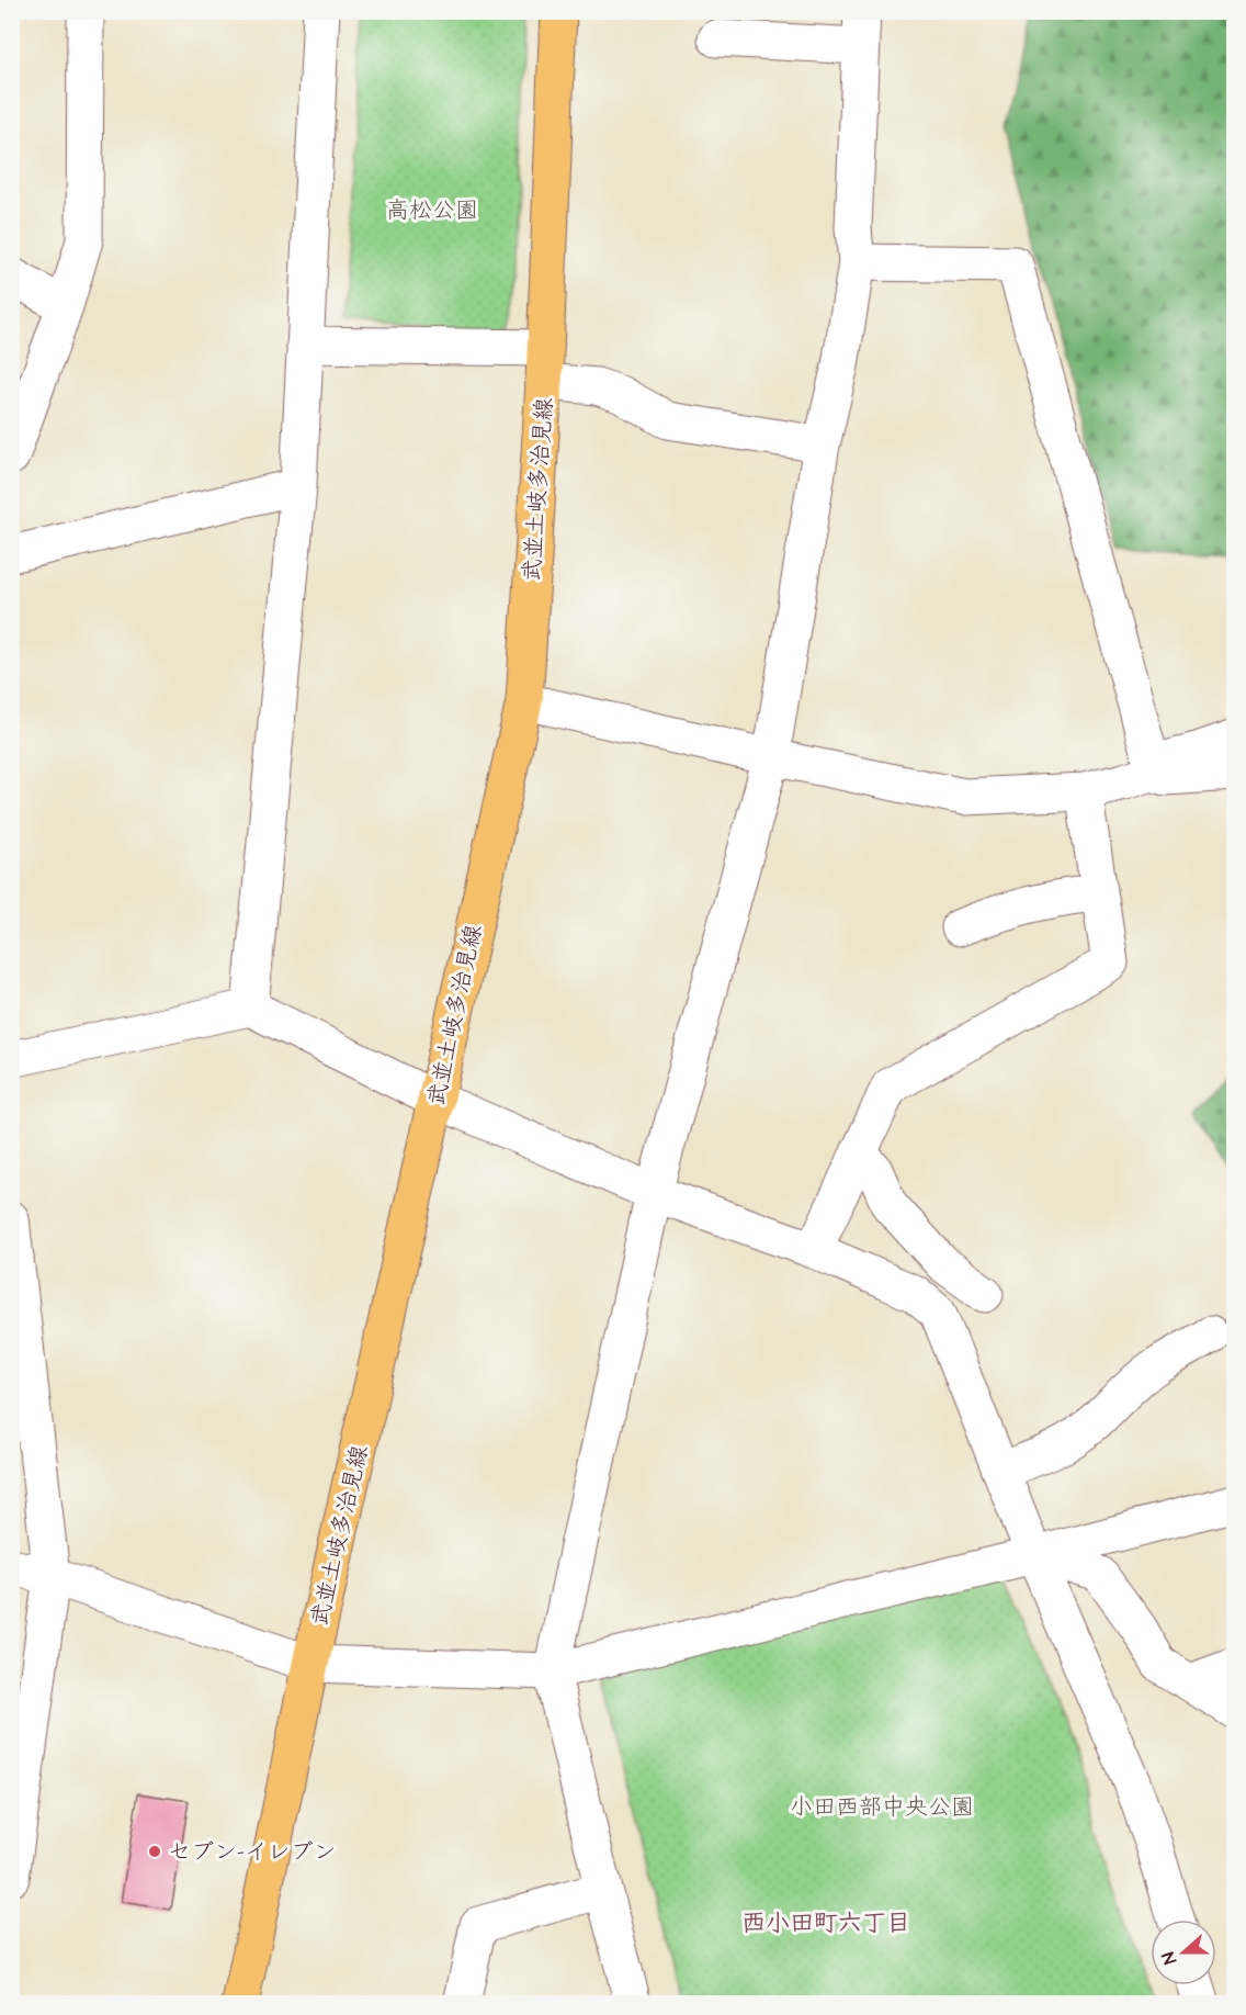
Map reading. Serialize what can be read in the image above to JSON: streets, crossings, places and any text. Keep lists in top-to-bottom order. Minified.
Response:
{"streets":{"main road":["武並土岐多治見線"]},"districts":["西小田町六丁目"],"parks":["高松公園","小田西部中央公園"],"places":["セブン-イレブン"],"north":"left"}
